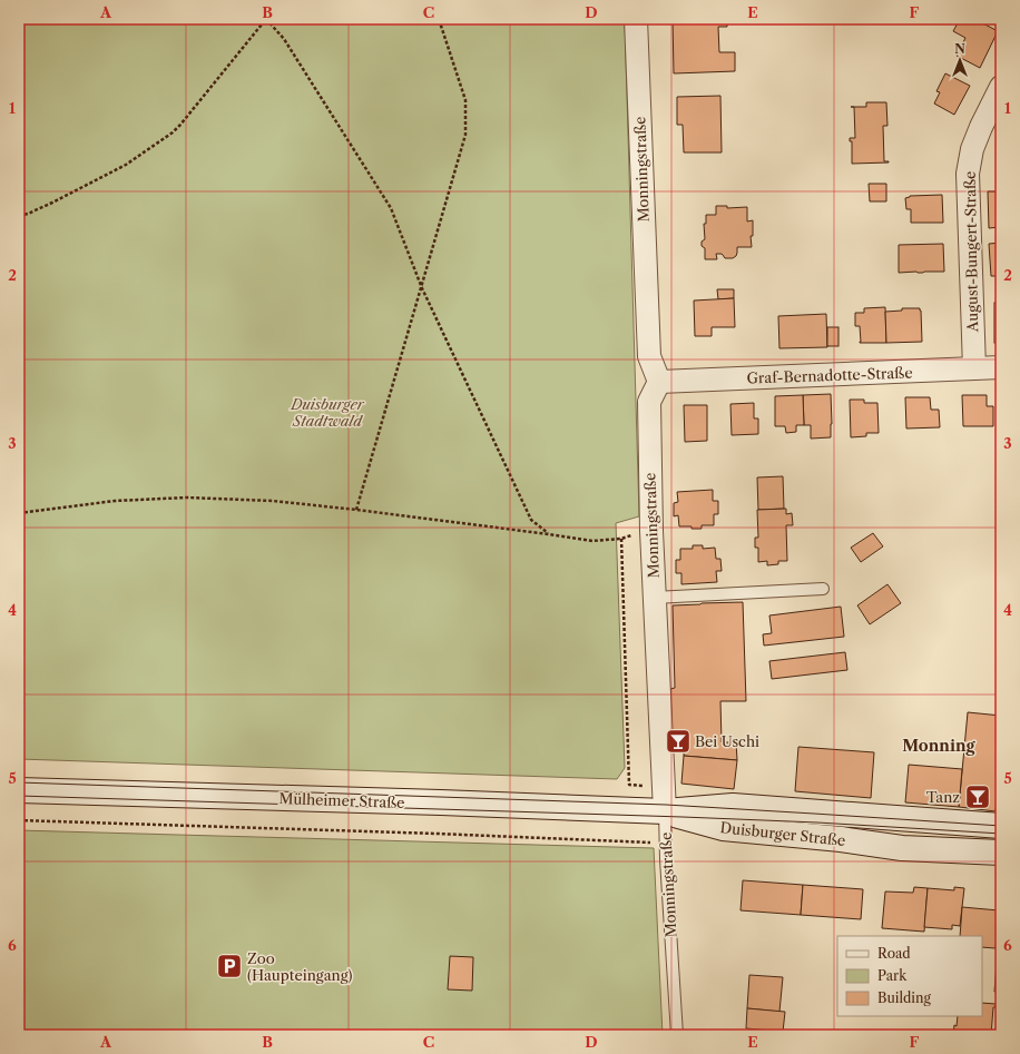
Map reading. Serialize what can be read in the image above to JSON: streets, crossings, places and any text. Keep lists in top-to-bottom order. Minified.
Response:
{"streets":{"main road":["Mülheimer Straße","Duisburger Straße"],"street":["Monningstraße","August-Bungert-Straße","Graf-Bernadotte-Straße"]},"crossings":[["Monningstraße","Graf-Bernadotte-Straße"],["Monningstraße","Mülheimer Straße"],["Monningstraße","Duisburger Straße"],["August-Bungert-Straße","Graf-Bernadotte-Straße"],["Mülheimer Straße","Duisburger Straße"]],"districts":["Monning"],"parks":["Duisburger Stadtwald"],"places":{"bar":["Bei Uschi","Tanz"],"parking":["Zoo (Haupteingang)"]},"legend":["Road","Park","Building"],"north":"top","grid":{"columns":["A","B","C","D","E","F"],"rows":["1","2","3","4","5","6"]}}
